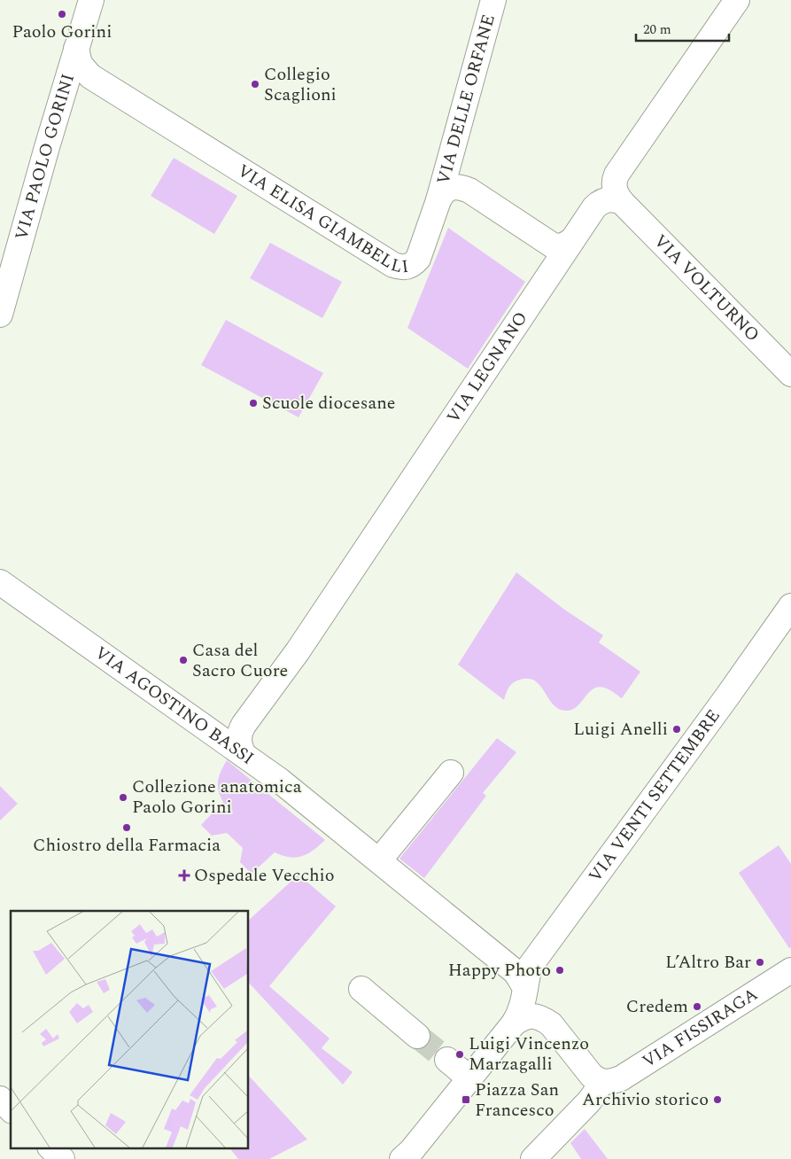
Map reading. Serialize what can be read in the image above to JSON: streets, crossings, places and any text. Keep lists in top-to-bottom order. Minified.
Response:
{"streets":{"street":["VIA DELLE ORFANE","VIA PAOLO GORINI","VIA ELISA GIAMBELLI","VIA VOLTURNO","VIA LEGNANO","VIA AGOSTINO BASSI","VIA VENTI SETTEMBRE","VIA FISSIRAGA"]},"crossings":[["VIA DELLE ORFANE","VIA ELISA GIAMBELLI"],["VIA PAOLO GORINI","VIA ELISA GIAMBELLI"],["VIA VOLTURNO","VIA LEGNANO"],["VIA LEGNANO","VIA AGOSTINO BASSI"],["VIA AGOSTINO BASSI","VIA VENTI SETTEMBRE"]],"places":{"other":["Paolo Gorini","Collegio Scaglioni","Scuole diocesane","Casa del Sacro Cuore","Luigi Anelli","Collezione anatomica Paolo Gorini","Chiostro della Farmacia","L’Altro Bar","Happy Photo","Credem","Luigi Vincenzo Marzagalli","Archivio storico"],"health":["Ospedale Vecchio"],"transit":["Piazza San Francesco"]},"scale_bar":"20 m"}
